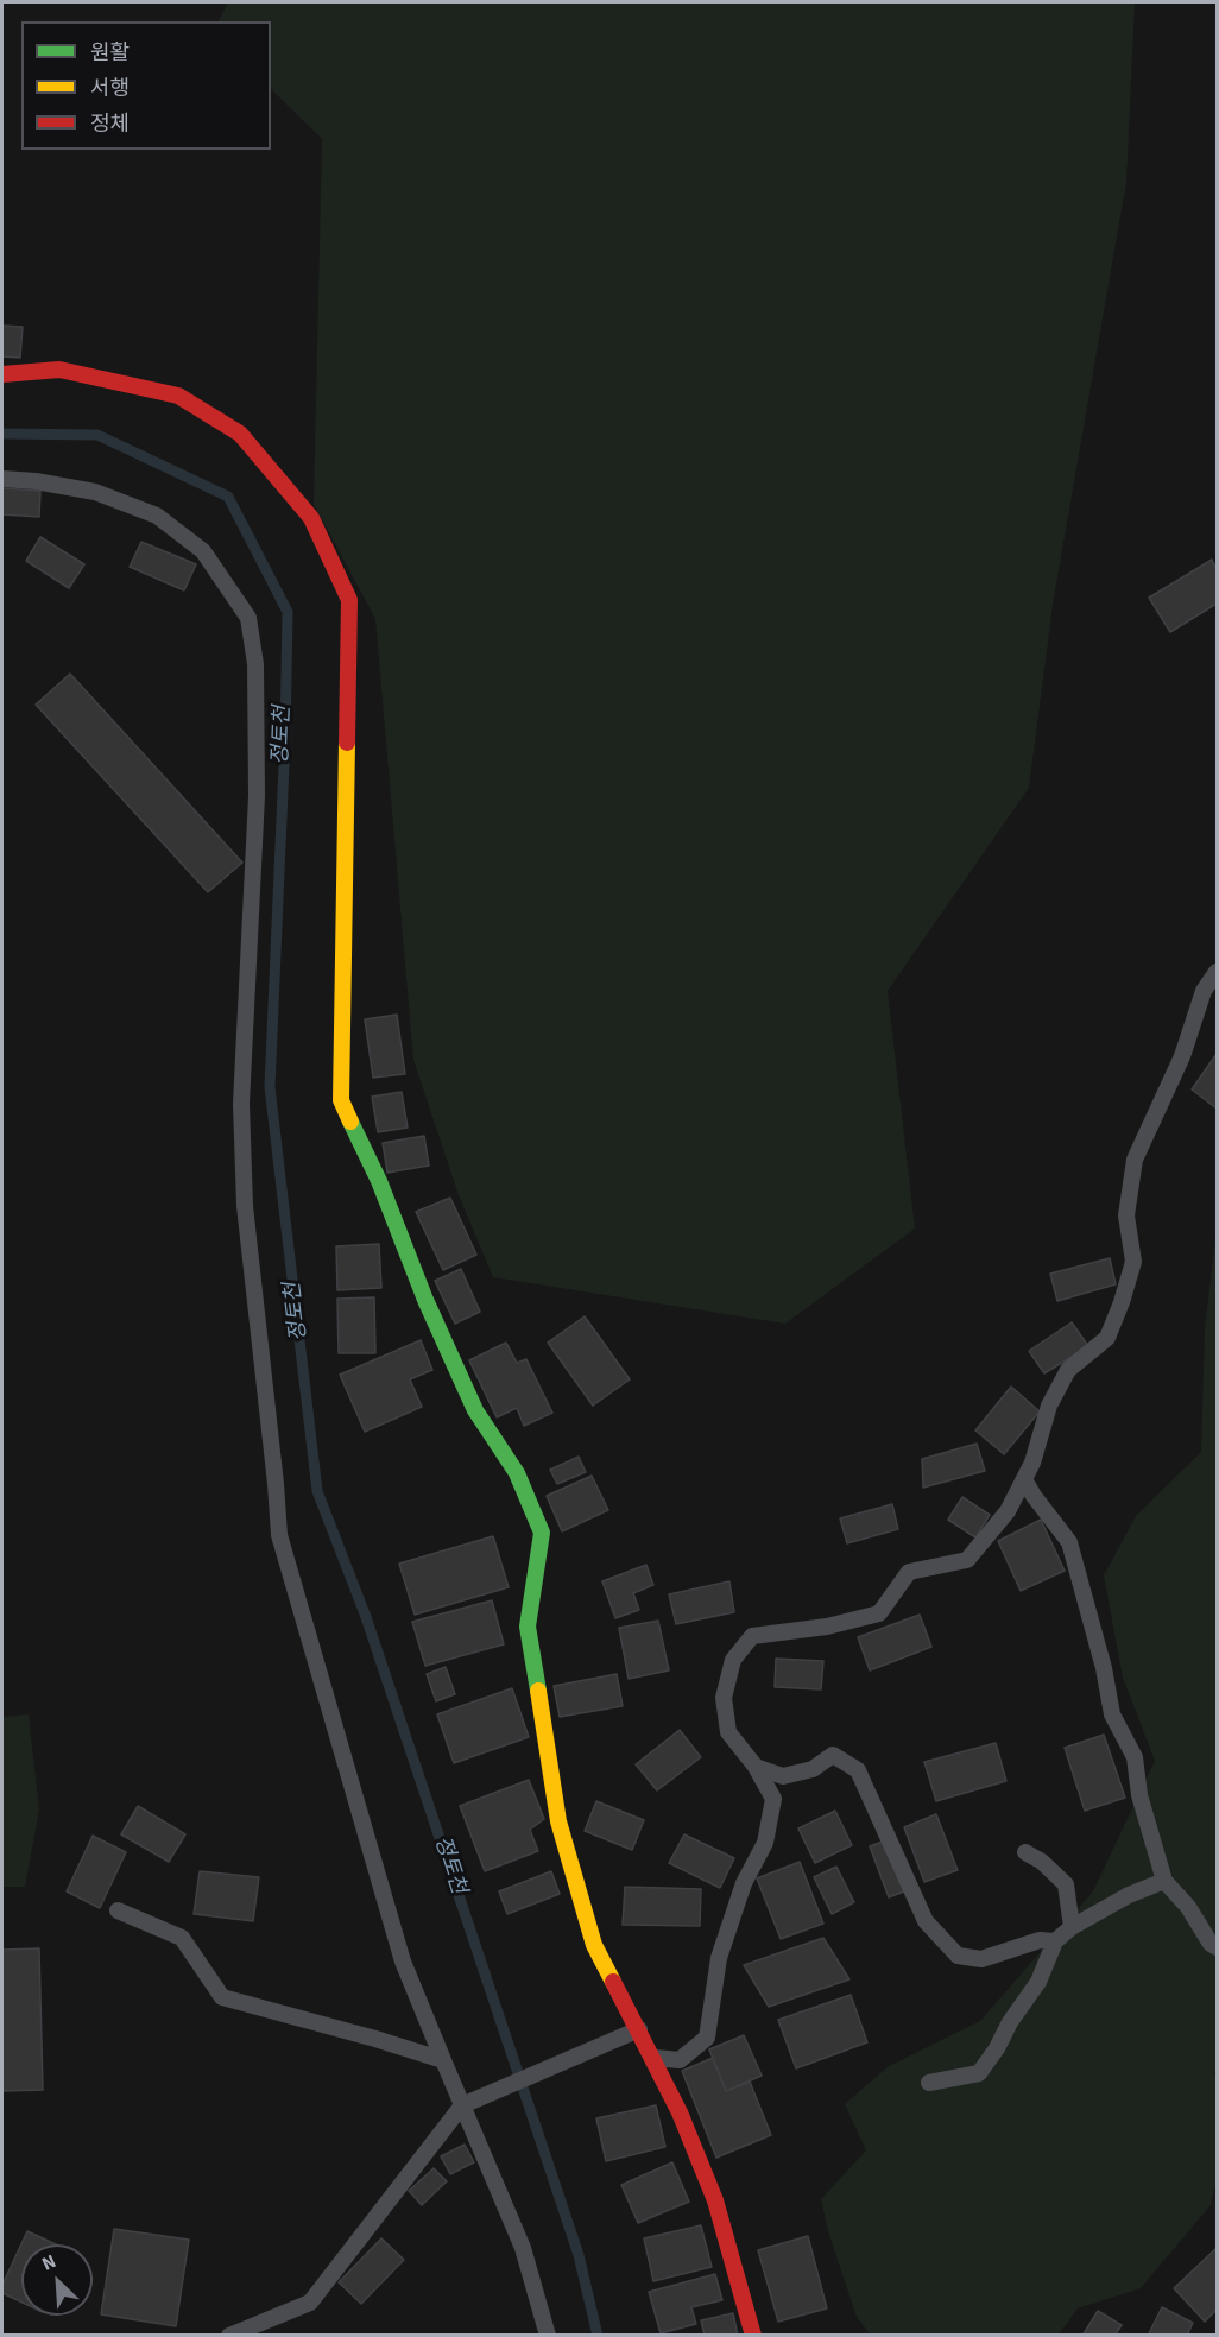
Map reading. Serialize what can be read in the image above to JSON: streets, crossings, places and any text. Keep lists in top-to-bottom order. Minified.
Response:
{"water":["정토천"],"legend":["원활","서행","정체"],"north":"top left"}
